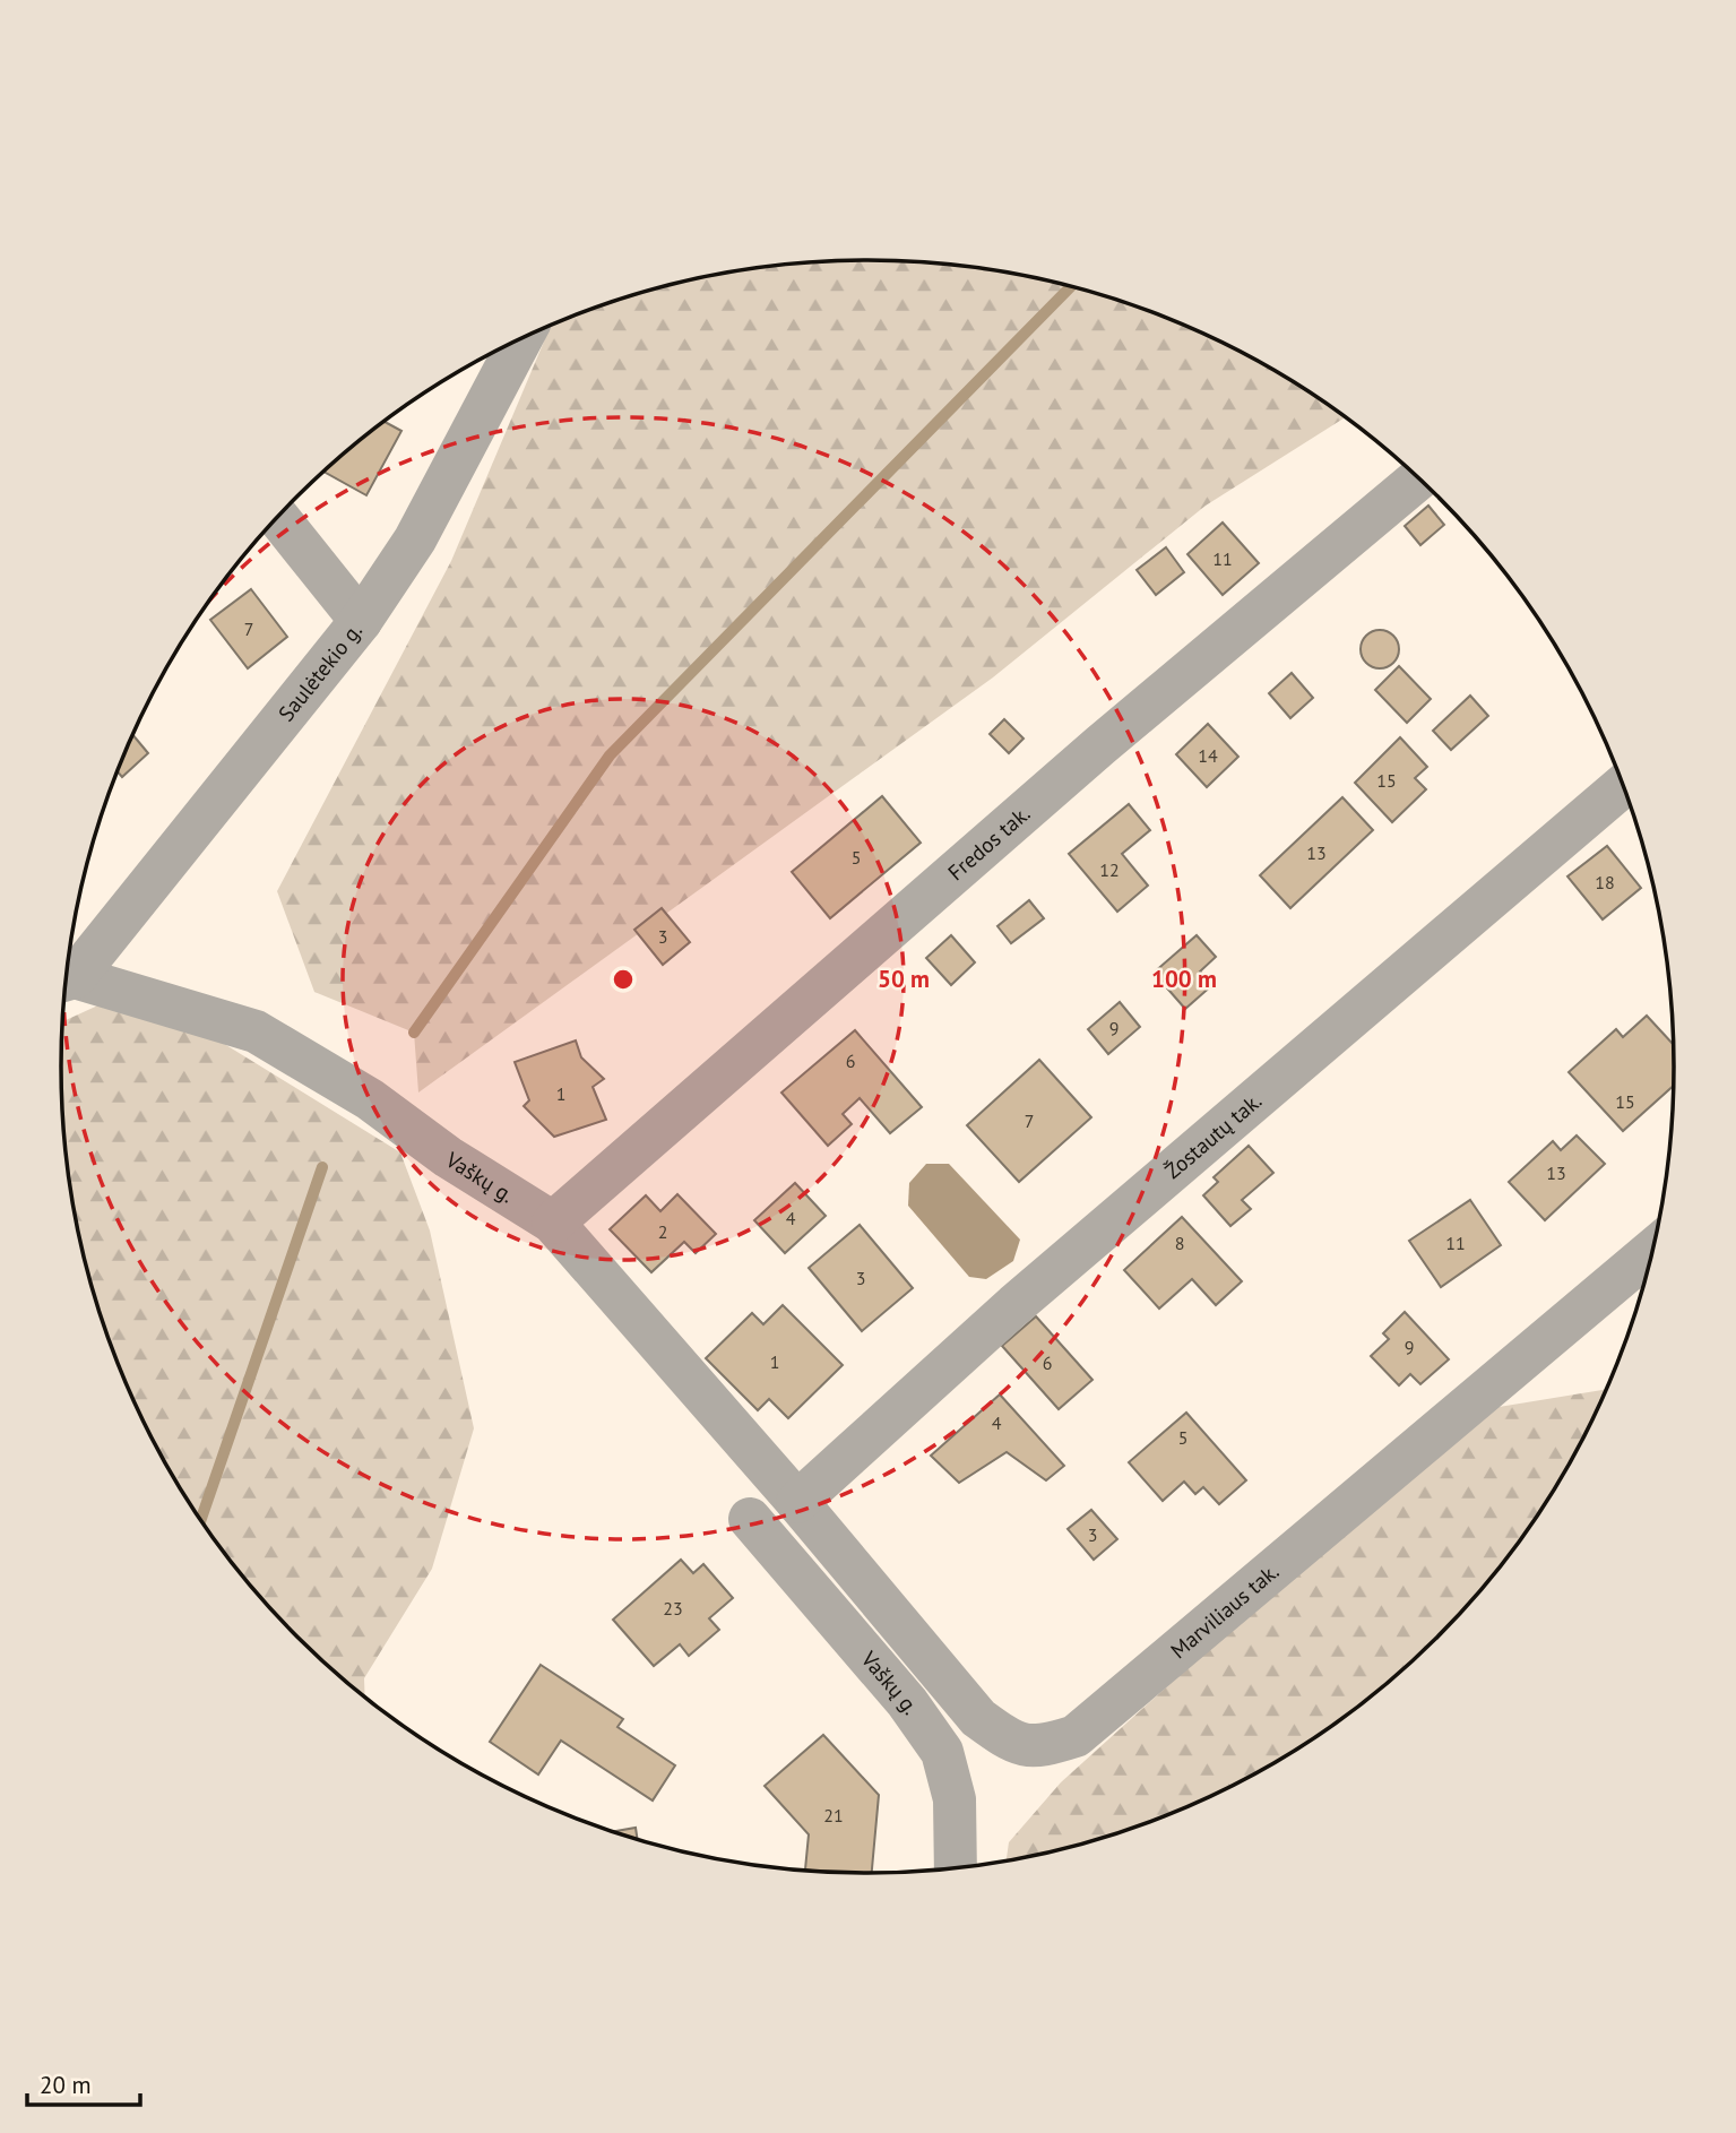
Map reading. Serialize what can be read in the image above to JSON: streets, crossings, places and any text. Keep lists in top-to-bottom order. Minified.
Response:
{"streets":{"street":["Saulėtekio g.","Fredos tak.","Žostautų tak.","Vaškų g.","Marviliaus tak."]},"crossings":[["Fredos tak.","Vaškų g."],["Žostautų tak.","Vaškų g."],["Žostautų tak.","Marviliaus tak."],["Vaškų g.","Marviliaus tak."]],"house_numbers":["11","7","14","15","13","5","12","18","3","9","6","1","15","7","13","4","2","8","11","3","9","1","6","4","5","3","23","21"],"scale_bar":"20 m","rings":["50 m","100 m"]}
